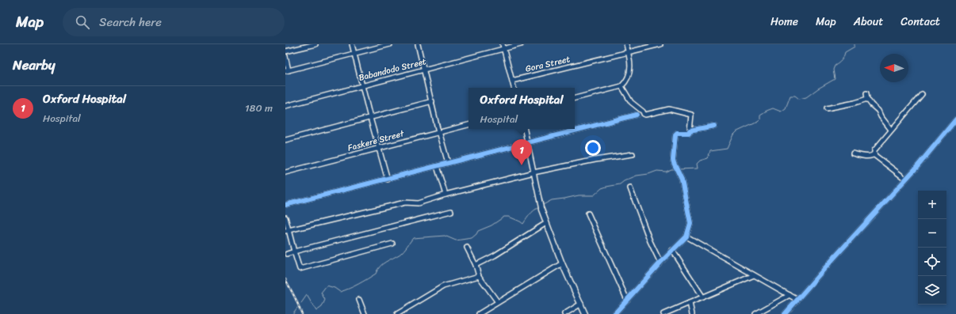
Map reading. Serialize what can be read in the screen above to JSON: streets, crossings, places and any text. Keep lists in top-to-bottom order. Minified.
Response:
{"streets":{"street":["Gora Street","Babandodo Street","Faskere Street"]},"north":"left","page":{"header":"Map","search":"Search here","nav":["Home","Map","About","Contact"],"heading":"Nearby","list":[{"mark":"1","name":"Oxford Hospital","note":"Hospital","value":"180 m"}],"popup":["Oxford Hospital","Hospital"],"pins":"1","map_buttons":["+","−"]}}
